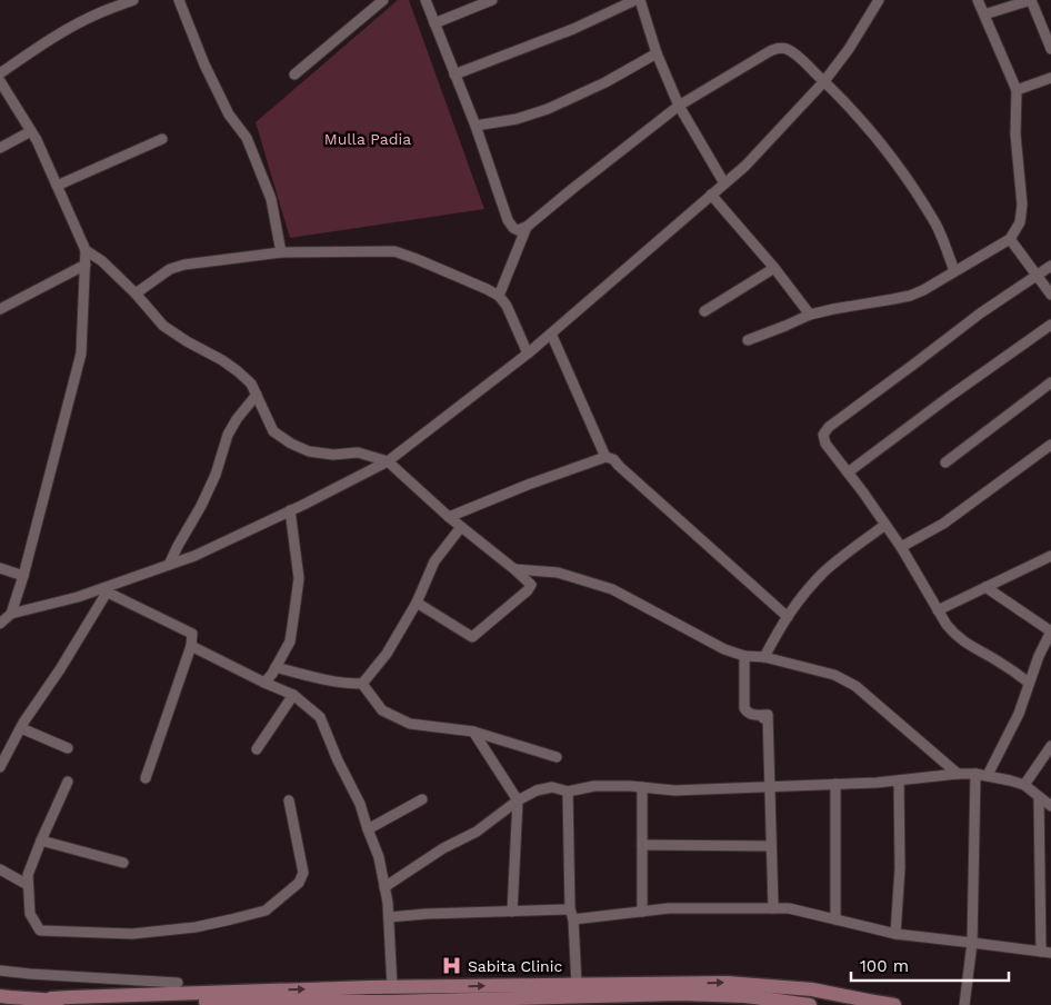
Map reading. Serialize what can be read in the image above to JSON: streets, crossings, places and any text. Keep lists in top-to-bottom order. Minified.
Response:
{"parks":["Mulla Padia"],"places":{"hospital":["Sabita Clinic"]},"scale_bar":"100 m"}
